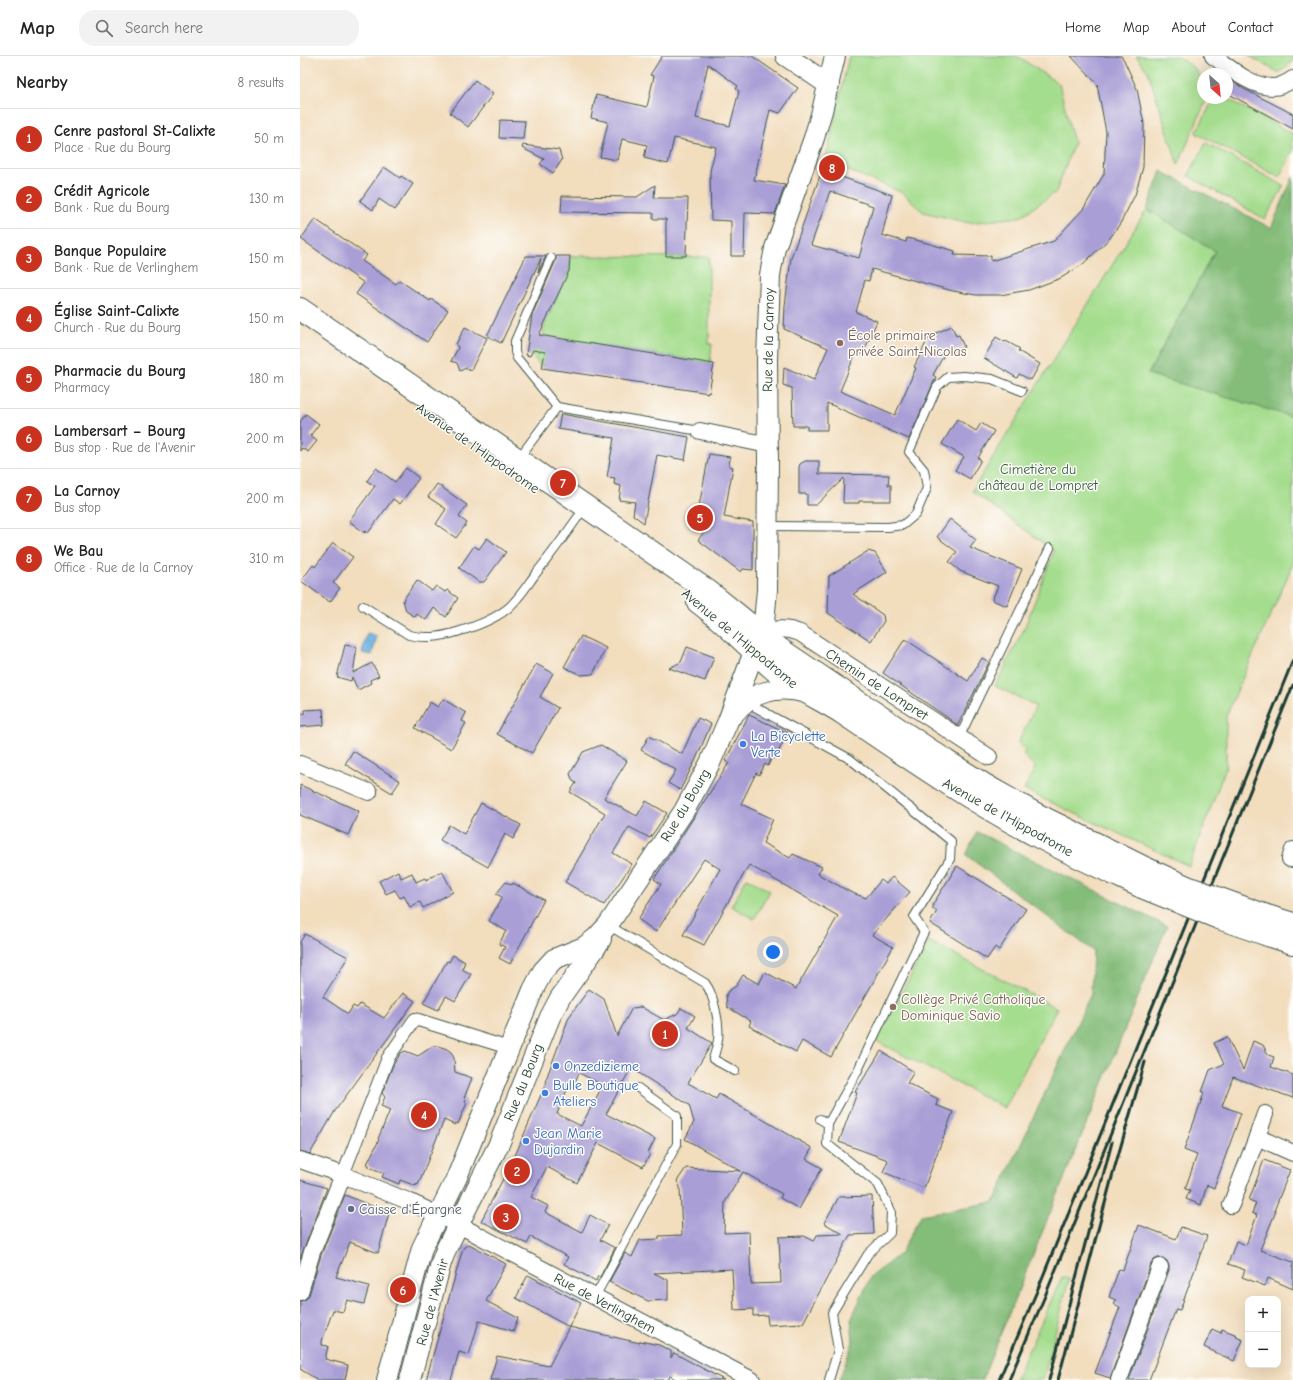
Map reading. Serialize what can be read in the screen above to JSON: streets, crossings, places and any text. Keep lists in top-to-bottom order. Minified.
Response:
{"streets":{"main road":["Avenue de l'Hippodrome"],"street":["Rue de la Carnoy","Chemin de Lompret","Rue du Bourg","Rue de l'Avenir","Rue de Verlinghem"]},"crossings":[["Rue de la Carnoy","Avenue de l'Hippodrome"],["Rue de la Carnoy","Chemin de Lompret"],["Rue de la Carnoy","Rue du Bourg"],["Avenue de l'Hippodrome","Chemin de Lompret"],["Avenue de l'Hippodrome","Rue du Bourg"],["Chemin de Lompret","Rue du Bourg"],["Rue du Bourg","Rue de l'Avenir"],["Rue du Bourg","Rue de Verlinghem"],["Rue de l'Avenir","Rue de Verlinghem"]],"parks":["Cimetière du château de Lompret"],"places":["École primaire privée Saint-Nicolas","La Bicyclette Verte","Collège Privé Catholique Dominique Savio","Onzedizieme","Bulle Boutique Ateliers","Jean Marie Dujardin","Caisse d'Épargne"],"north":"bottom right","page":{"header":"Map","search":"Search here","nav":["Home","Map","About","Contact"],"heading":["Nearby","8 results"],"list":[{"mark":"1","name":"Cenre pastoral St-Calixte","note":"Place · Rue du Bourg","value":"50 m"},{"mark":"2","name":"Crédit Agricole","note":"Bank · Rue du Bourg","value":"130 m"},{"mark":"3","name":"Banque Populaire","note":"Bank · Rue de Verlinghem","value":"150 m"},{"mark":"4","name":"Église Saint-Calixte","note":"Church · Rue du Bourg","value":"150 m"},{"mark":"5","name":"Pharmacie du Bourg","note":"Pharmacy","value":"180 m"},{"mark":"6","name":"Lambersart – Bourg","note":"Bus stop · Rue de l'Avenir","value":"200 m"},{"mark":"7","name":"La Carnoy","note":"Bus stop","value":"200 m"},{"mark":"8","name":"We Bau","note":"Office · Rue de la Carnoy","value":"310 m"}],"pins":["8","7","5","1","4","2","3","6"],"map_buttons":["+","−"]}}
